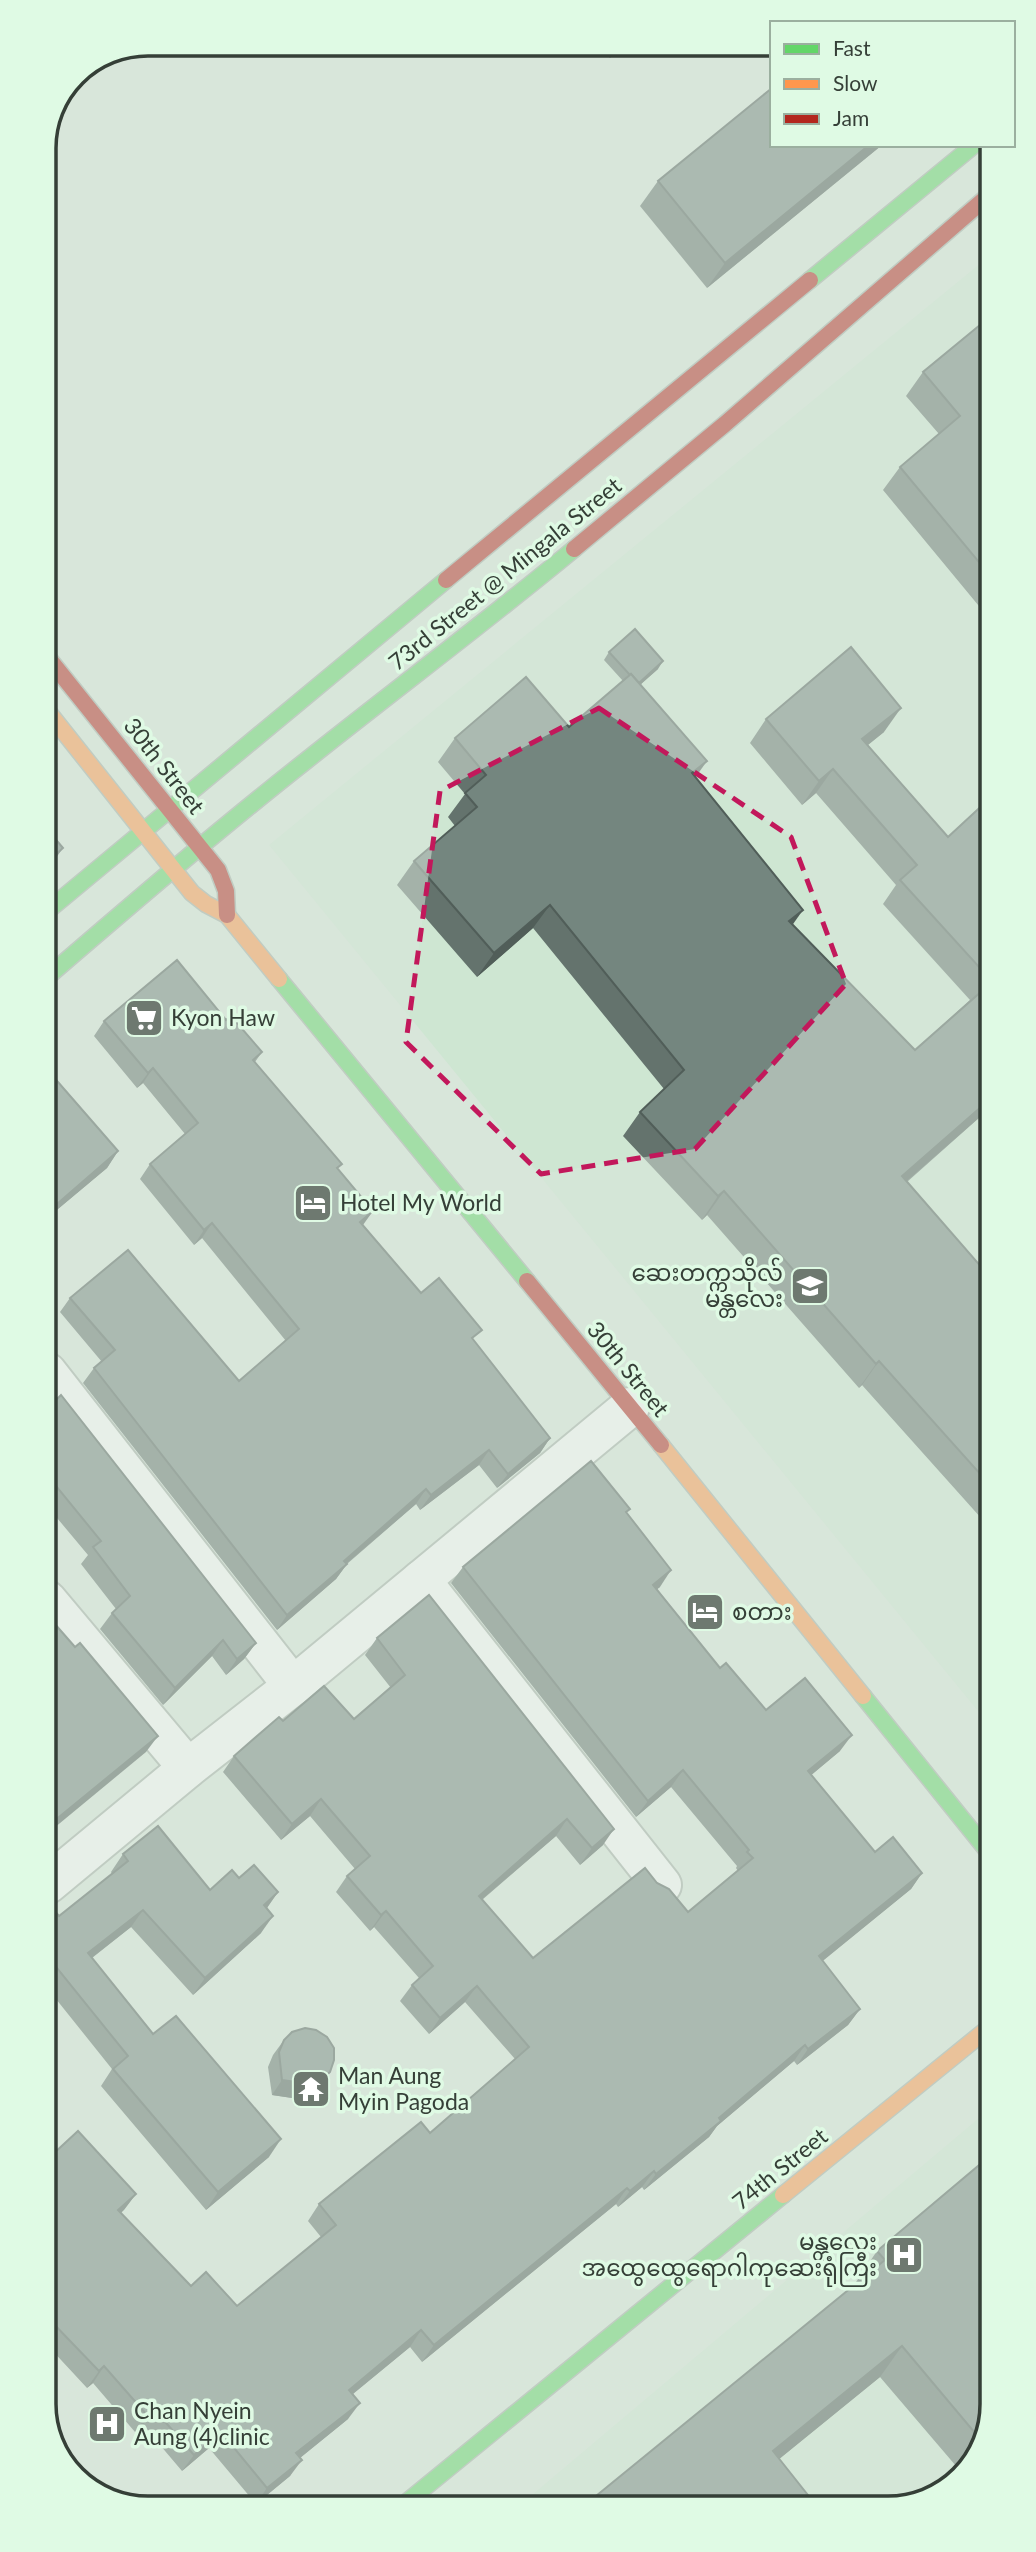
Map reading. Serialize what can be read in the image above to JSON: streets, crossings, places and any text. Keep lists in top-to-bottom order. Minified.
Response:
{"streets":{"main road":["73rd Street @ Mingala Street","30th Street","74th Street"]},"crossings":[["73rd Street @ Mingala Street","30th Street"]],"places":{"supermarket":["Kyon Haw"],"hotel":["Hotel My World","စတား"],"school or university":["ဆေးတက္ကသိုလ် မန္တလေး"],"temple":["Man Aung Myin Pagoda"],"hospital":["မန္တလေး အထွေထွေရောဂါကုဆေးရုံကြီး","Chan Nyein Aung (4)clinic"]},"legend":["Fast","Slow","Jam"]}
